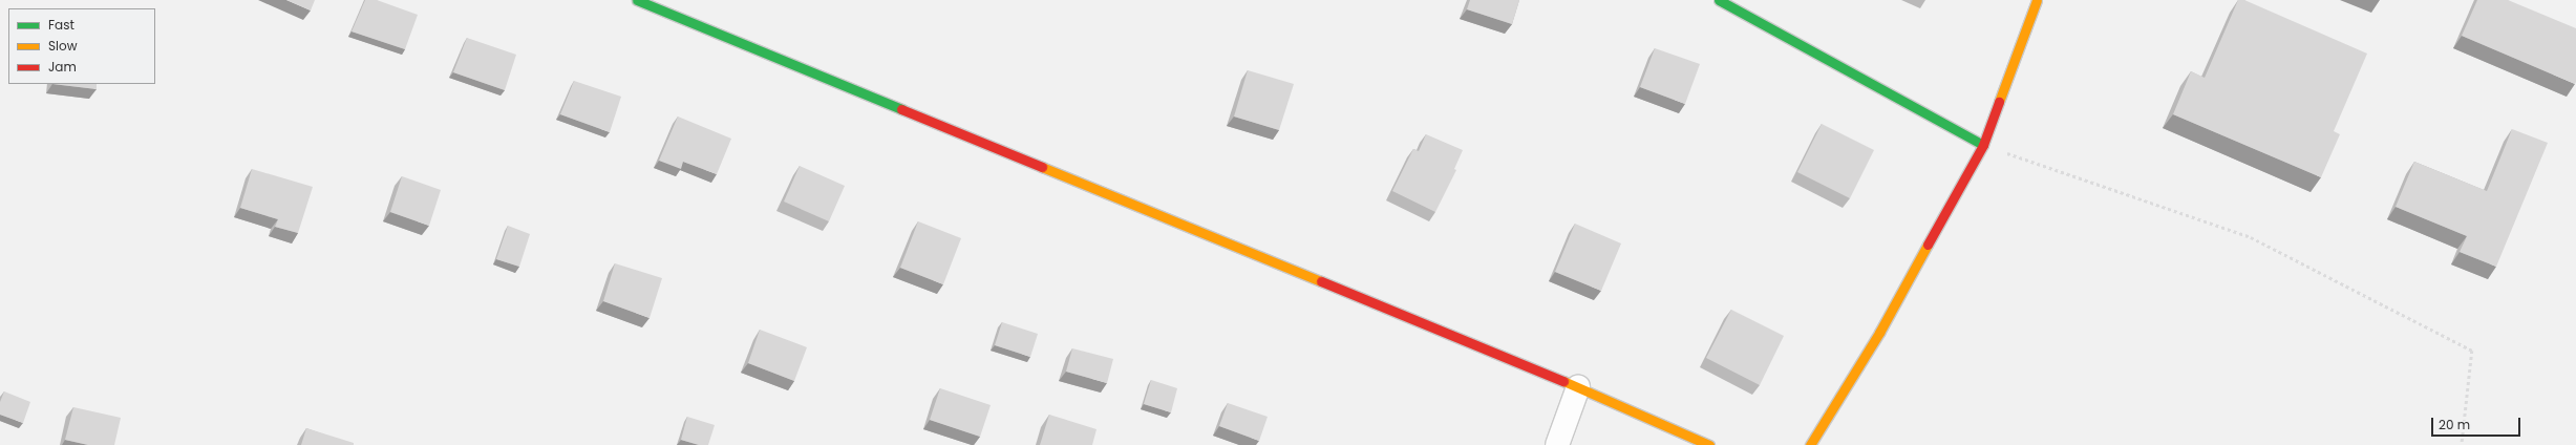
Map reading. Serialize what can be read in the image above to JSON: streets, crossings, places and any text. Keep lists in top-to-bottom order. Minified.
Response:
{"legend":["Fast","Slow","Jam"],"scale_bar":"20 m"}
